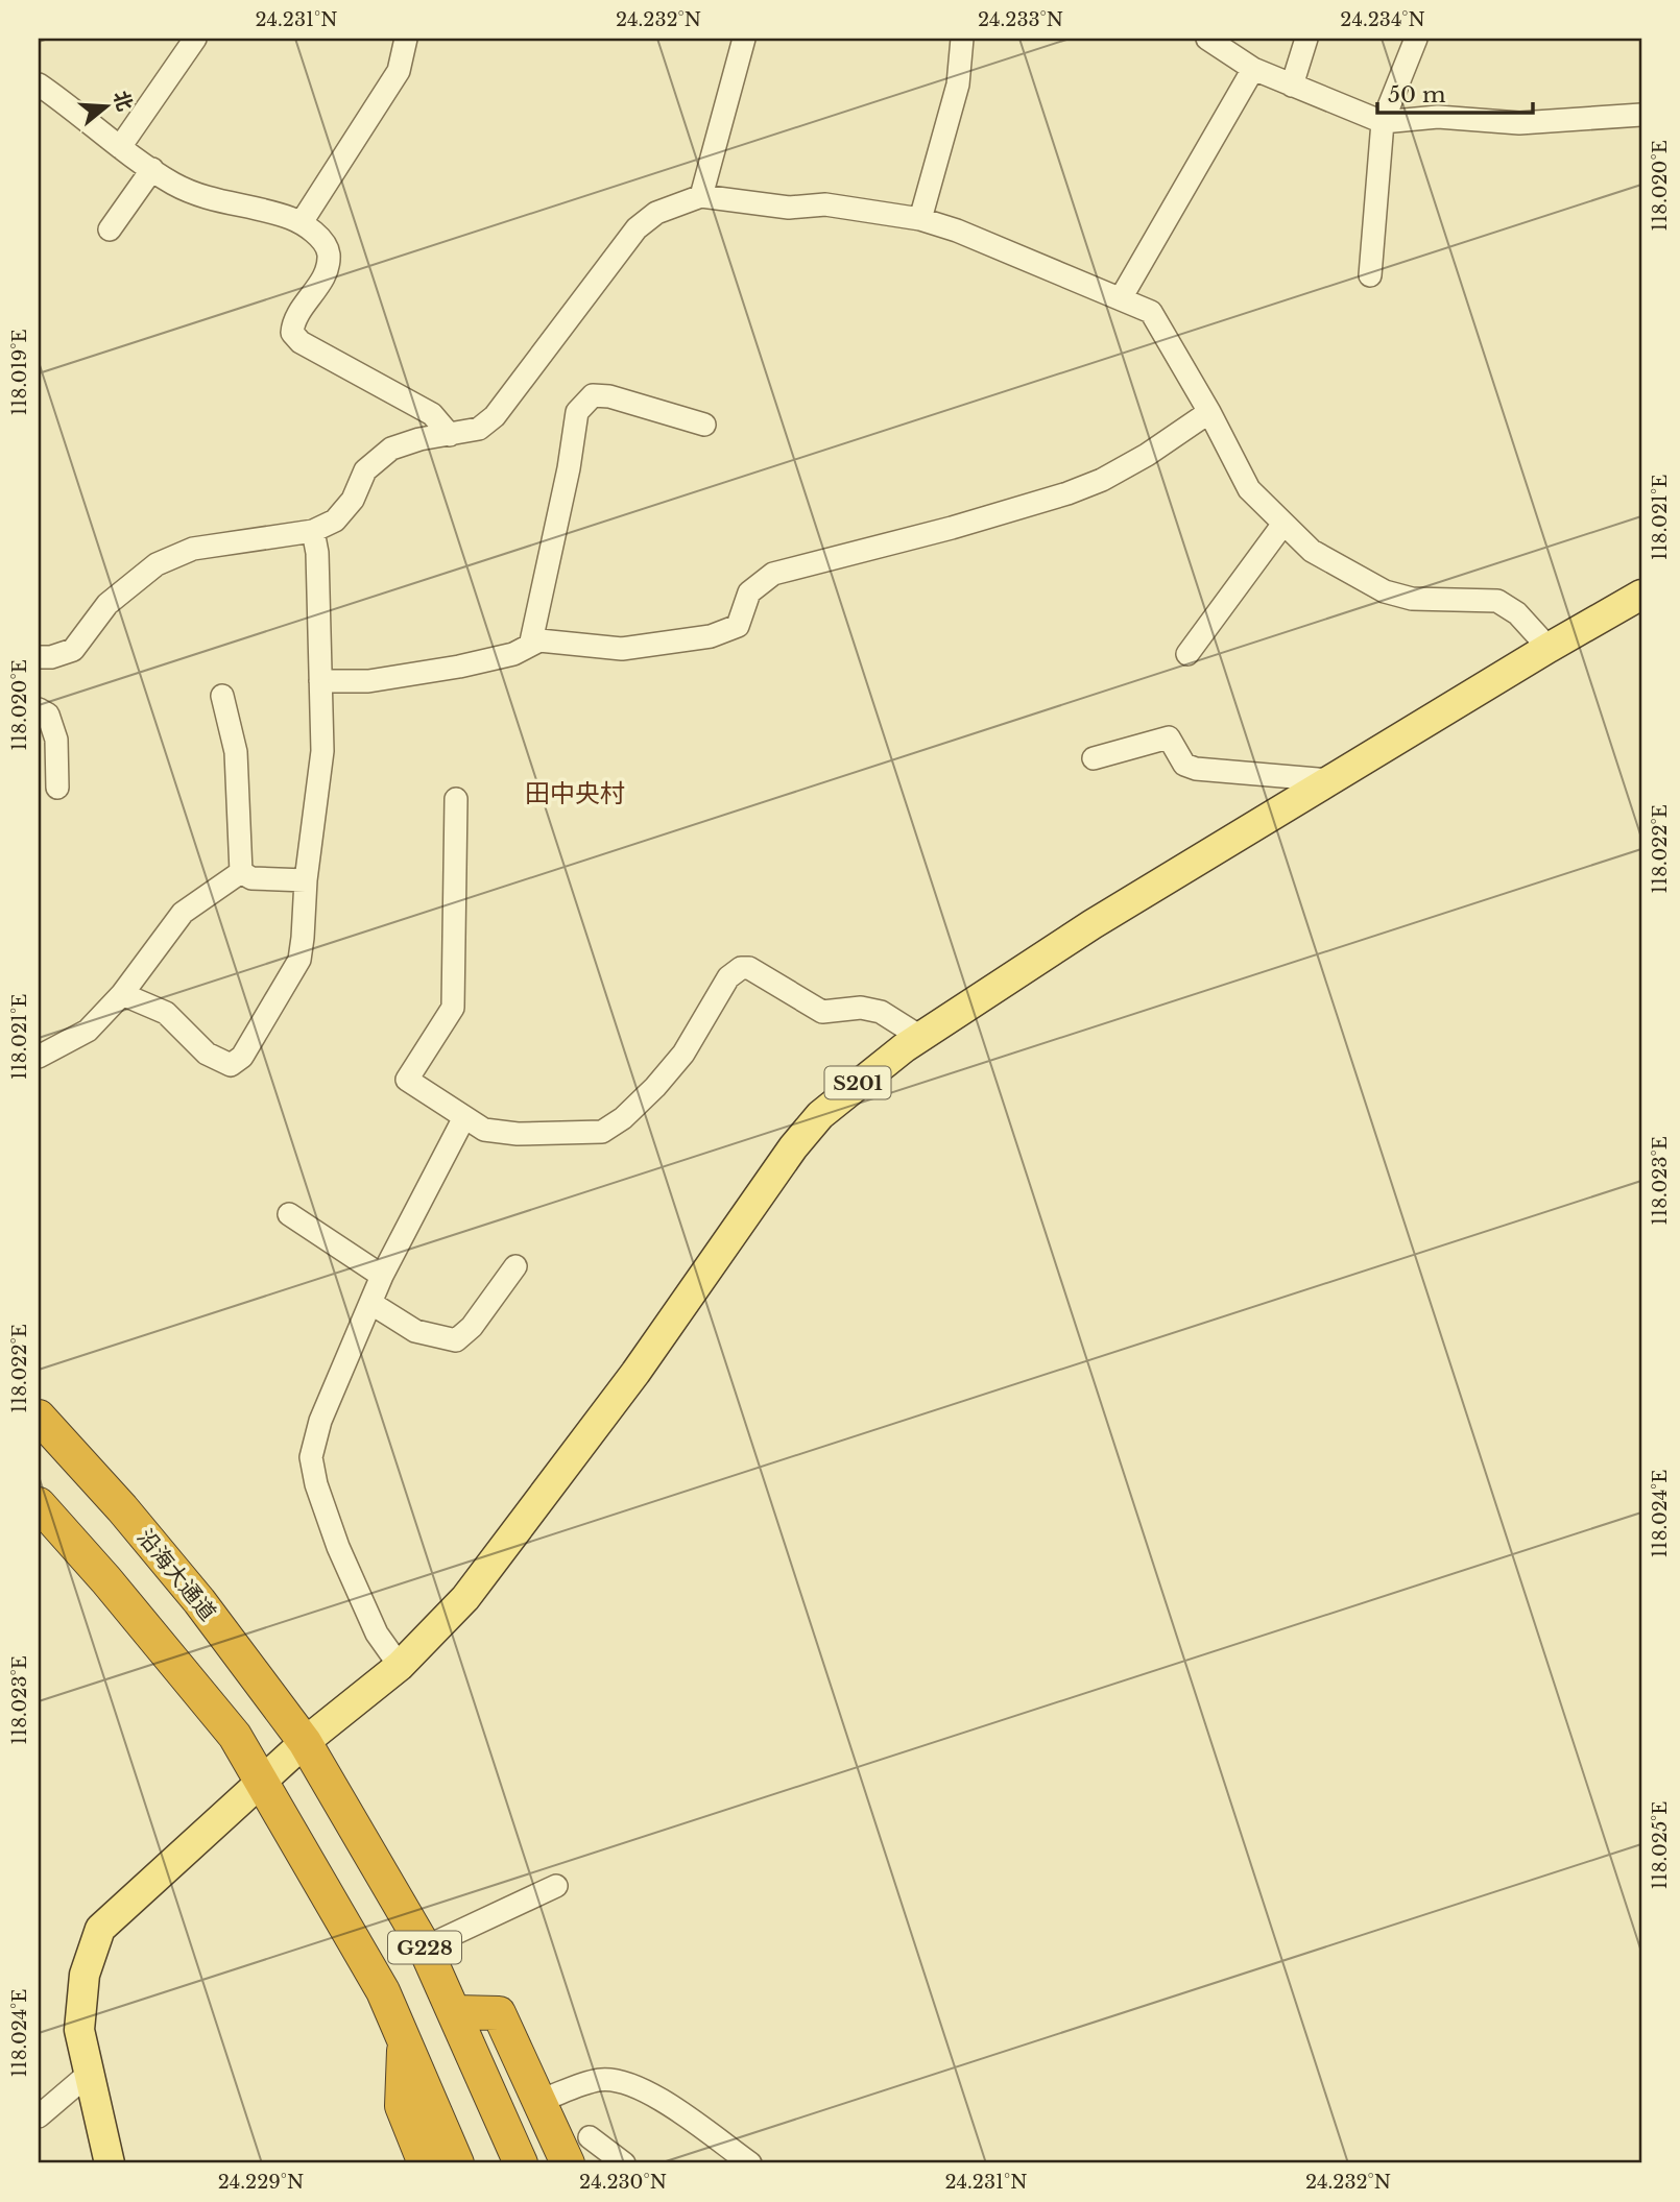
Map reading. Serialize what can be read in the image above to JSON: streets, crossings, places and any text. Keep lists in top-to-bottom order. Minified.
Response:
{"streets":{"highway":["沿海大通道","G228"],"main road":["S201"]},"crossings":[["S201","沿海大通道"],["S201","G228"],["沿海大通道","G228"]],"districts":["田中央村"],"scale_bar":"50 m","north":"right","coordinates":["24.231°N","24.232°N","24.233°N","24.234°N","118.020°E","118.019°E","118.021°E","118.022°E","118.023°E","118.024°E","118.025°E","24.229°N","24.230°N"]}
